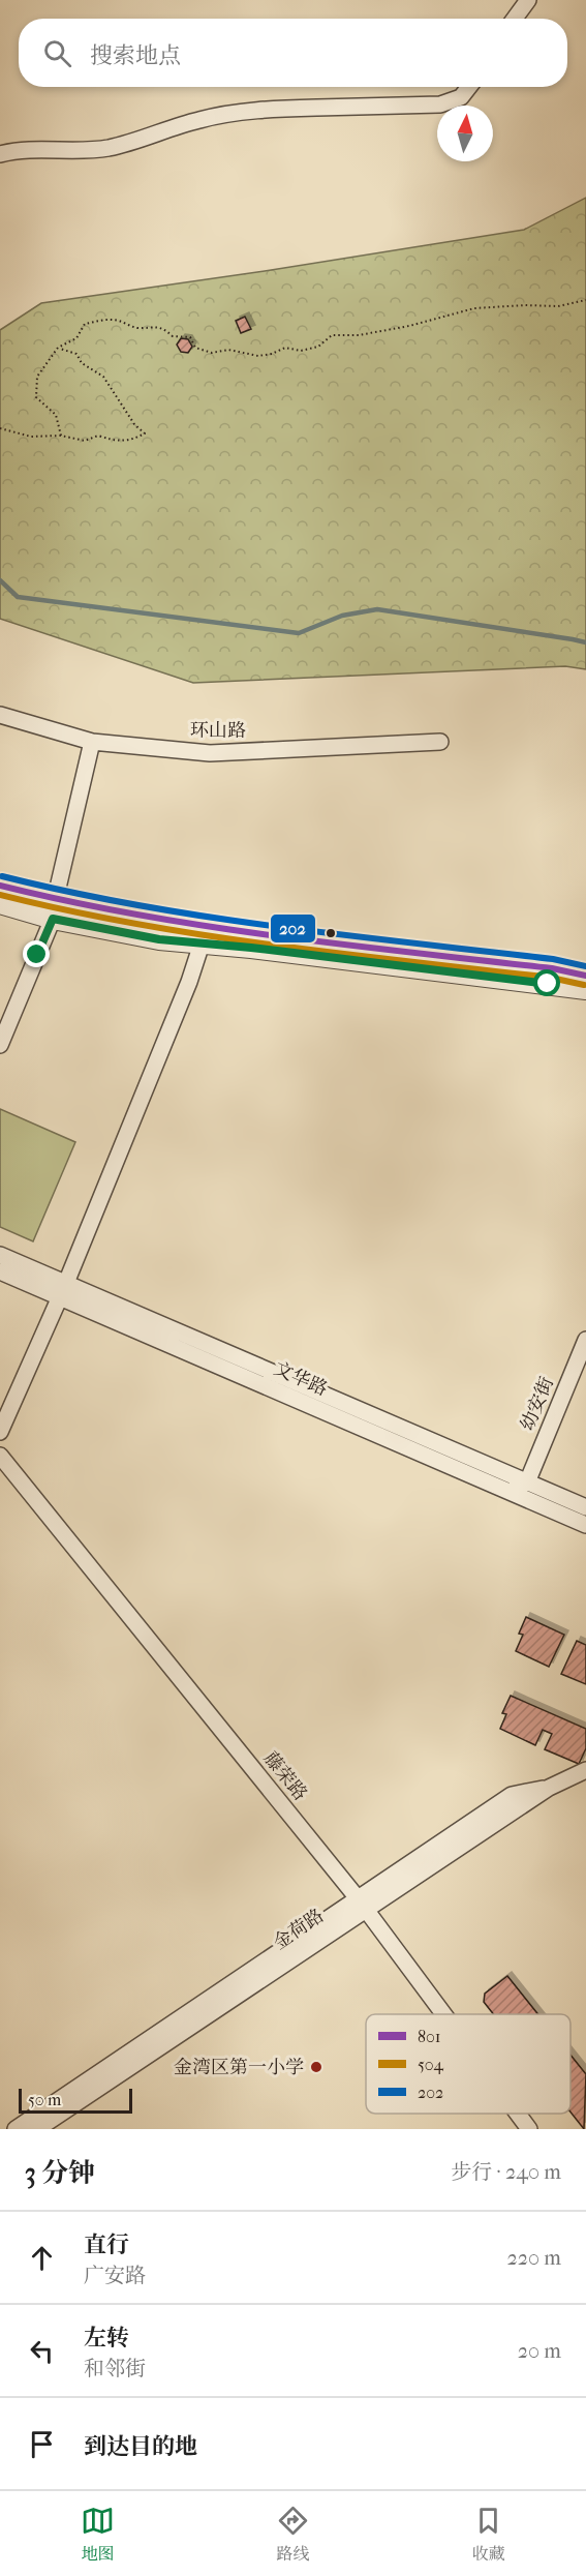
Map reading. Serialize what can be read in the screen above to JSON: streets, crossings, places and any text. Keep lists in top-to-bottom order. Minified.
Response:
{"streets":{"street":["环山路","文华路","幼安街","藤荣路","金荷路"]},"crossings":[["文华路","幼安街"],["藤荣路","金荷路"]],"places":["金湾区第一小学"],"lines":["transit line 202","transit line 801","transit line 504"],"legend":["801","504","202"],"scale_bar":"50 m","north":"top","page":{"search":"搜索地点","scale":"50 m","heading":["3 分钟","步行 · 240 m"],"list":[["直行","广安路","220 m"],["左转","和邻街","20 m"],"到达目的地"],"nav":["地图","路线","收藏"]}}
